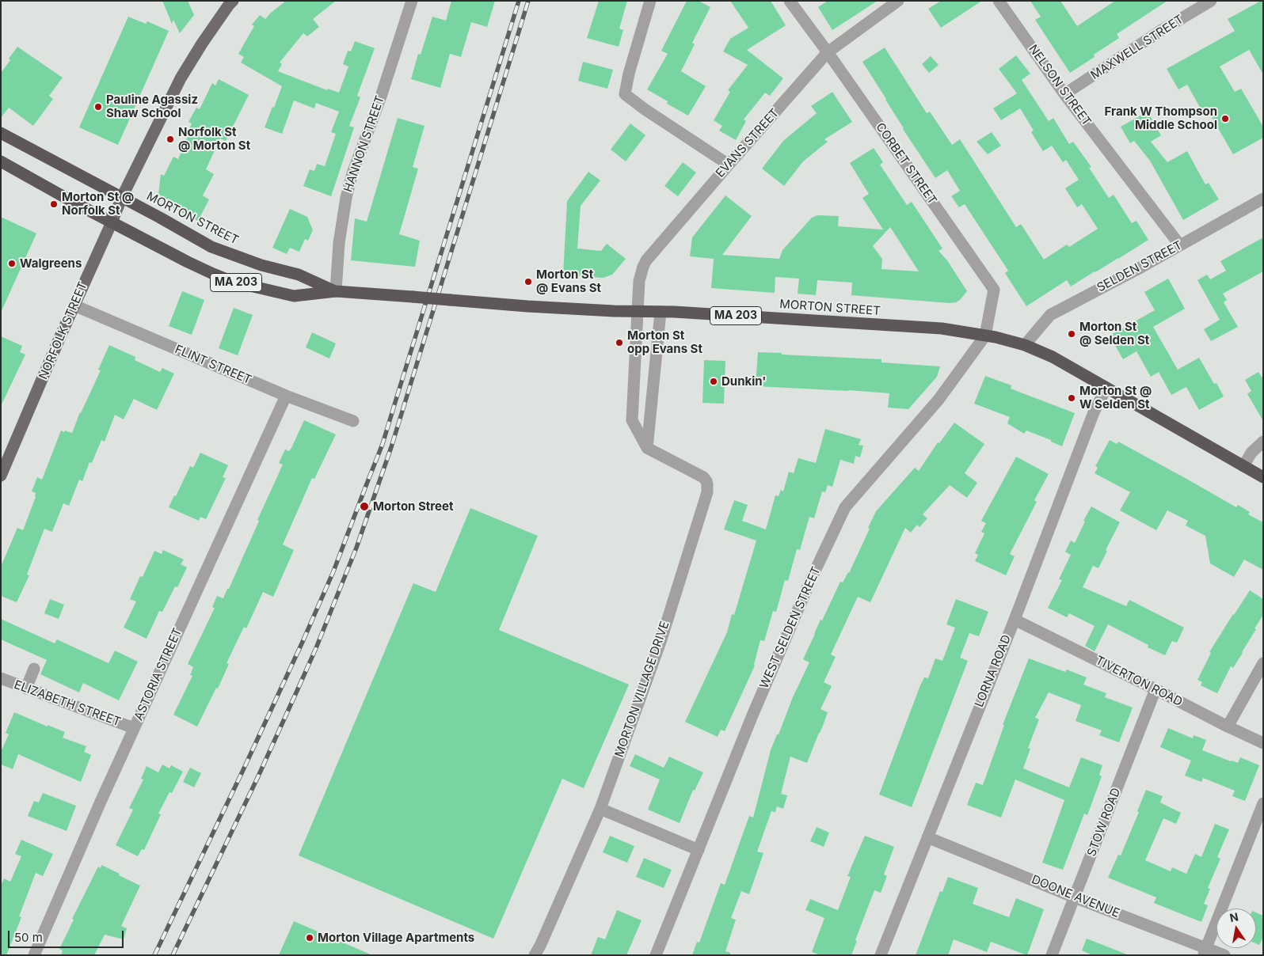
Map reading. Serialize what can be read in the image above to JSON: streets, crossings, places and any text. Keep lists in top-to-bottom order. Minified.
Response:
{"streets":{"highway":["MORTON STREET","MA 203"],"main road":["NORFOLK STREET"],"street":["MAXWELL STREET","NELSON STREET","EVANS STREET","HANNON STREET","CORBET STREET","SELDEN STREET","FLINT STREET","WEST SELDEN STREET","LORNA ROAD","ASTORIA STREET","TIVERTON ROAD","MORTON VILLAGE DRIVE","ELIZABETH STREET","STOW ROAD","DOONE AVENUE"]},"crossings":[["MAXWELL STREET","NELSON STREET"],["NELSON STREET","SELDEN STREET"],["EVANS STREET","CORBET STREET"],["EVANS STREET","MORTON STREET"],["HANNON STREET","MORTON STREET"],["CORBET STREET","MORTON STREET"],["CORBET STREET","WEST SELDEN STREET"],["MORTON STREET","SELDEN STREET"],["MORTON STREET","NORFOLK STREET"],["MORTON STREET","WEST SELDEN STREET"],["MORTON STREET","LORNA ROAD"],["NORFOLK STREET","FLINT STREET"],["FLINT STREET","ASTORIA STREET"],["LORNA ROAD","TIVERTON ROAD"],["LORNA ROAD","DOONE AVENUE"],["ASTORIA STREET","ELIZABETH STREET"],["TIVERTON ROAD","STOW ROAD"],["STOW ROAD","DOONE AVENUE"]],"places":["Pauline Agassiz Shaw School","Frank W Thompson Middle School","Norfolk St @ Morton St","Morton St @ Norfolk St","Walgreens","Morton St @ Evans St","Morton St @ Selden St","Morton St opp Evans St","Dunkin'","Morton St @ W Selden St","Morton Street","Morton Village Apartments"],"scale_bar":"50 m","north":"top"}
